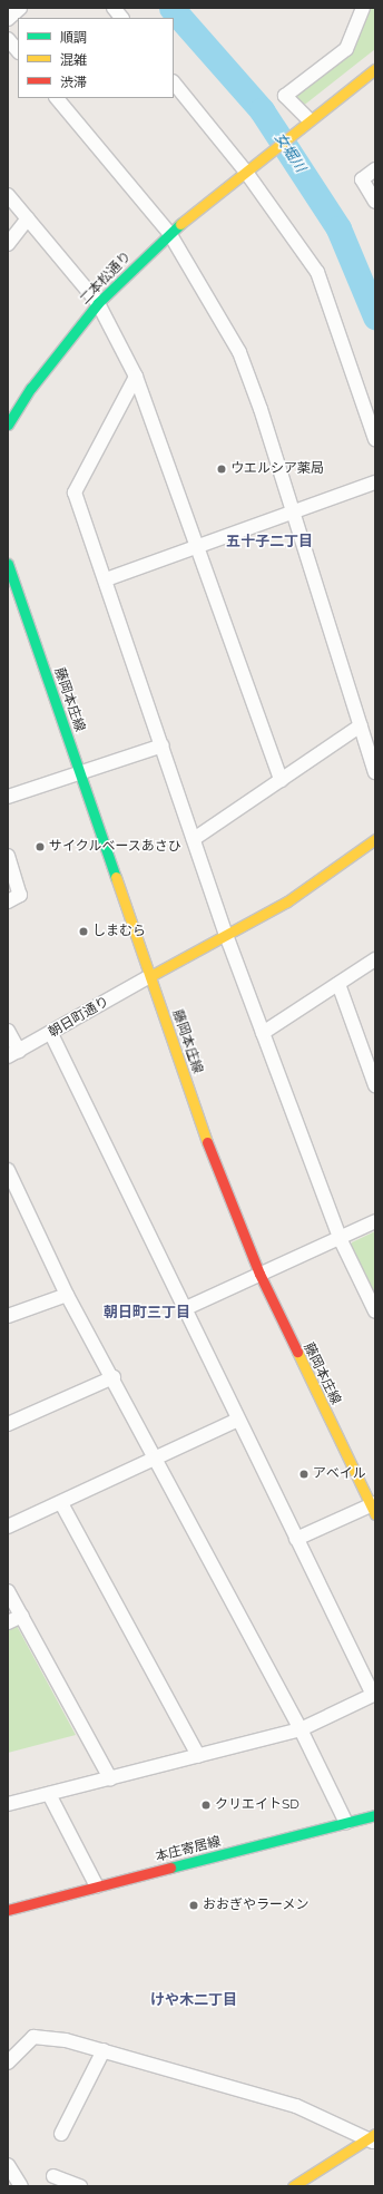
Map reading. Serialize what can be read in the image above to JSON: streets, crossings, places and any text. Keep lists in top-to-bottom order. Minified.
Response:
{"streets":{"main road":["二本松通り","藤岡本庄線","本庄寄居線"],"street":["朝日町通り"]},"crossings":[["藤岡本庄線","朝日町通り"]],"districts":["五十子二丁目","朝日町三丁目","けや木二丁目"],"water":["女堀川"],"places":["ウエルシア薬局","サイクルベースあさひ","しまむら","アベイル","クリエイトSD","おおぎやラーメン"],"legend":["順調","混雑","渋滞"]}
